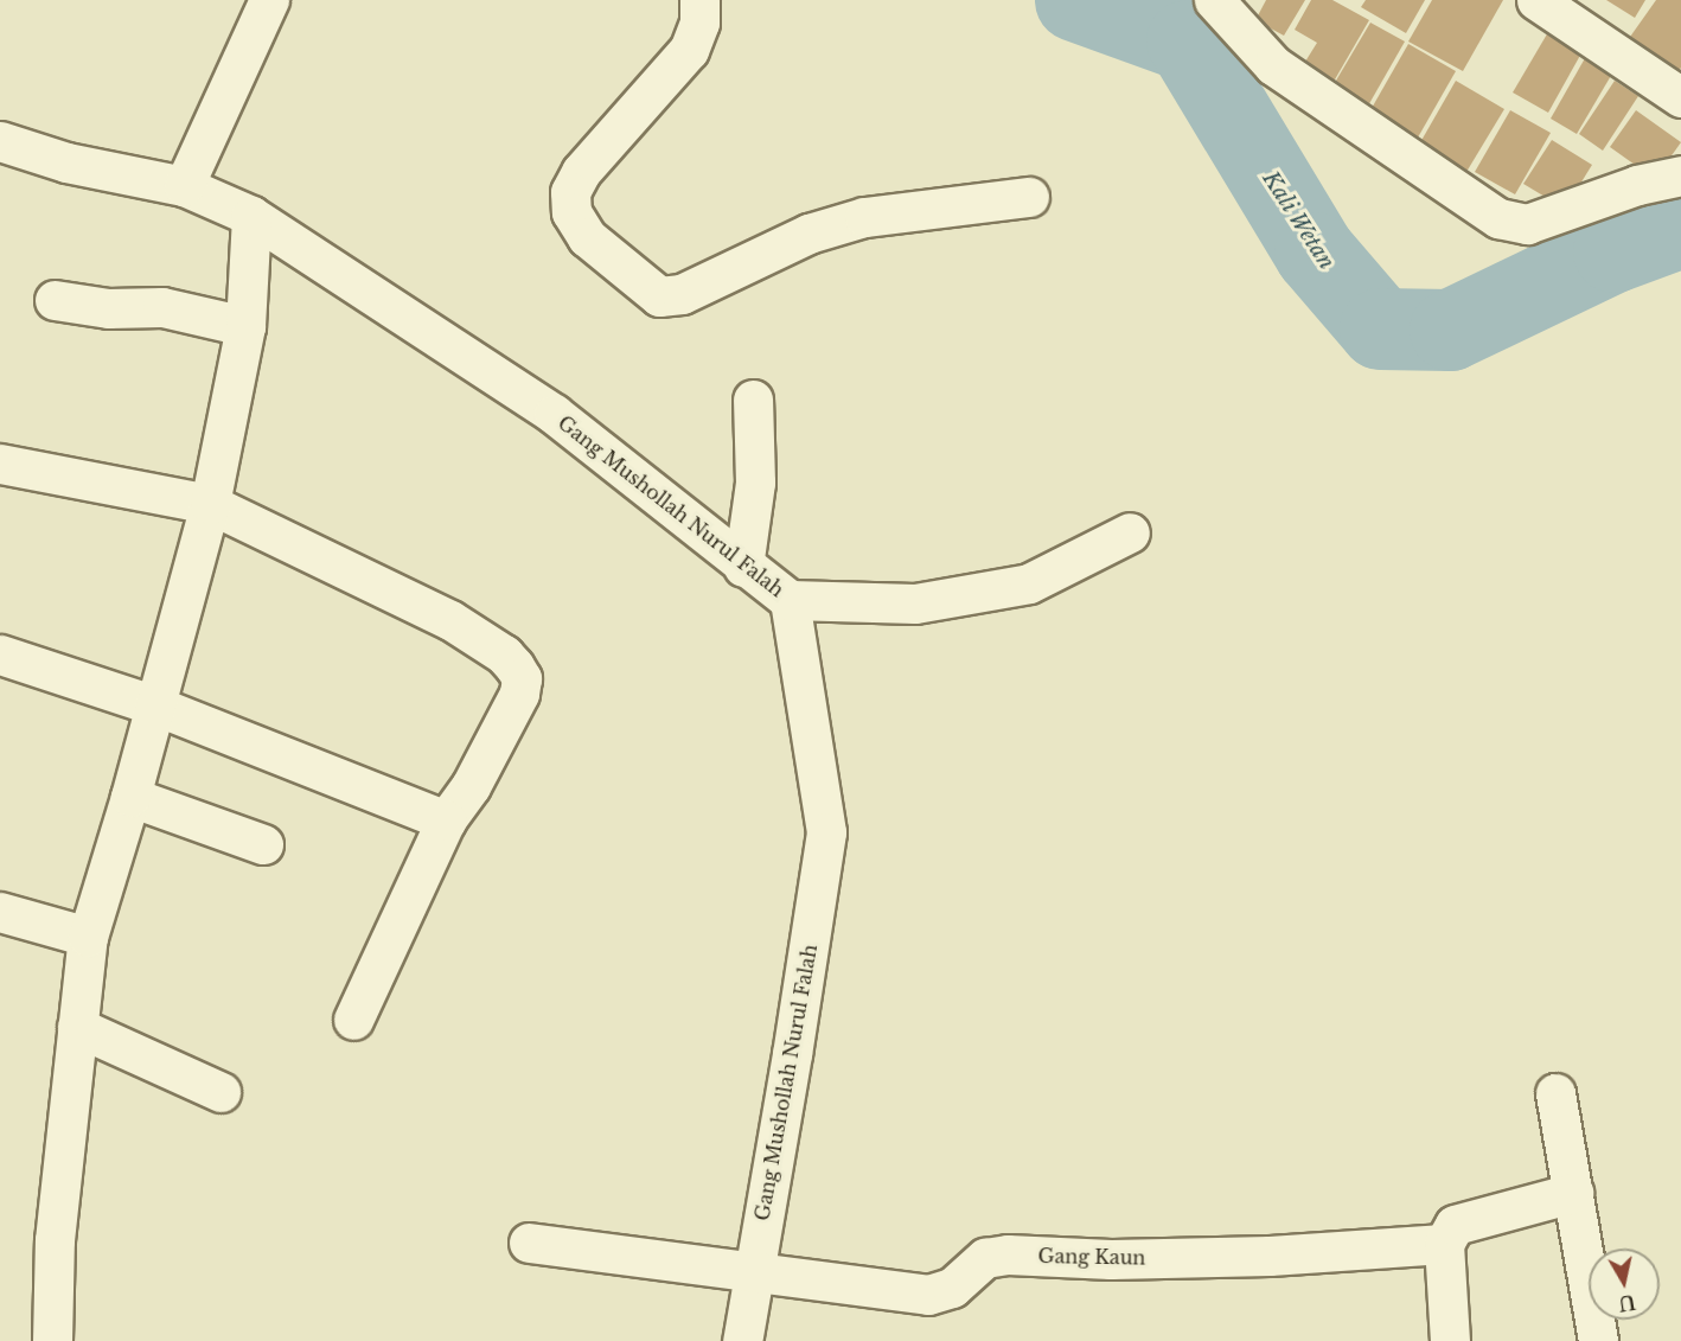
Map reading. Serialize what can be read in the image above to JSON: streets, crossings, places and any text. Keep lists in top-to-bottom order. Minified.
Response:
{"streets":{"street":["Gang Mushollah Nurul Falah","Gang Kaun"]},"crossings":[["Gang Mushollah Nurul Falah","Gang Kaun"]],"water":["Kali Wetan"],"north":"bottom"}
